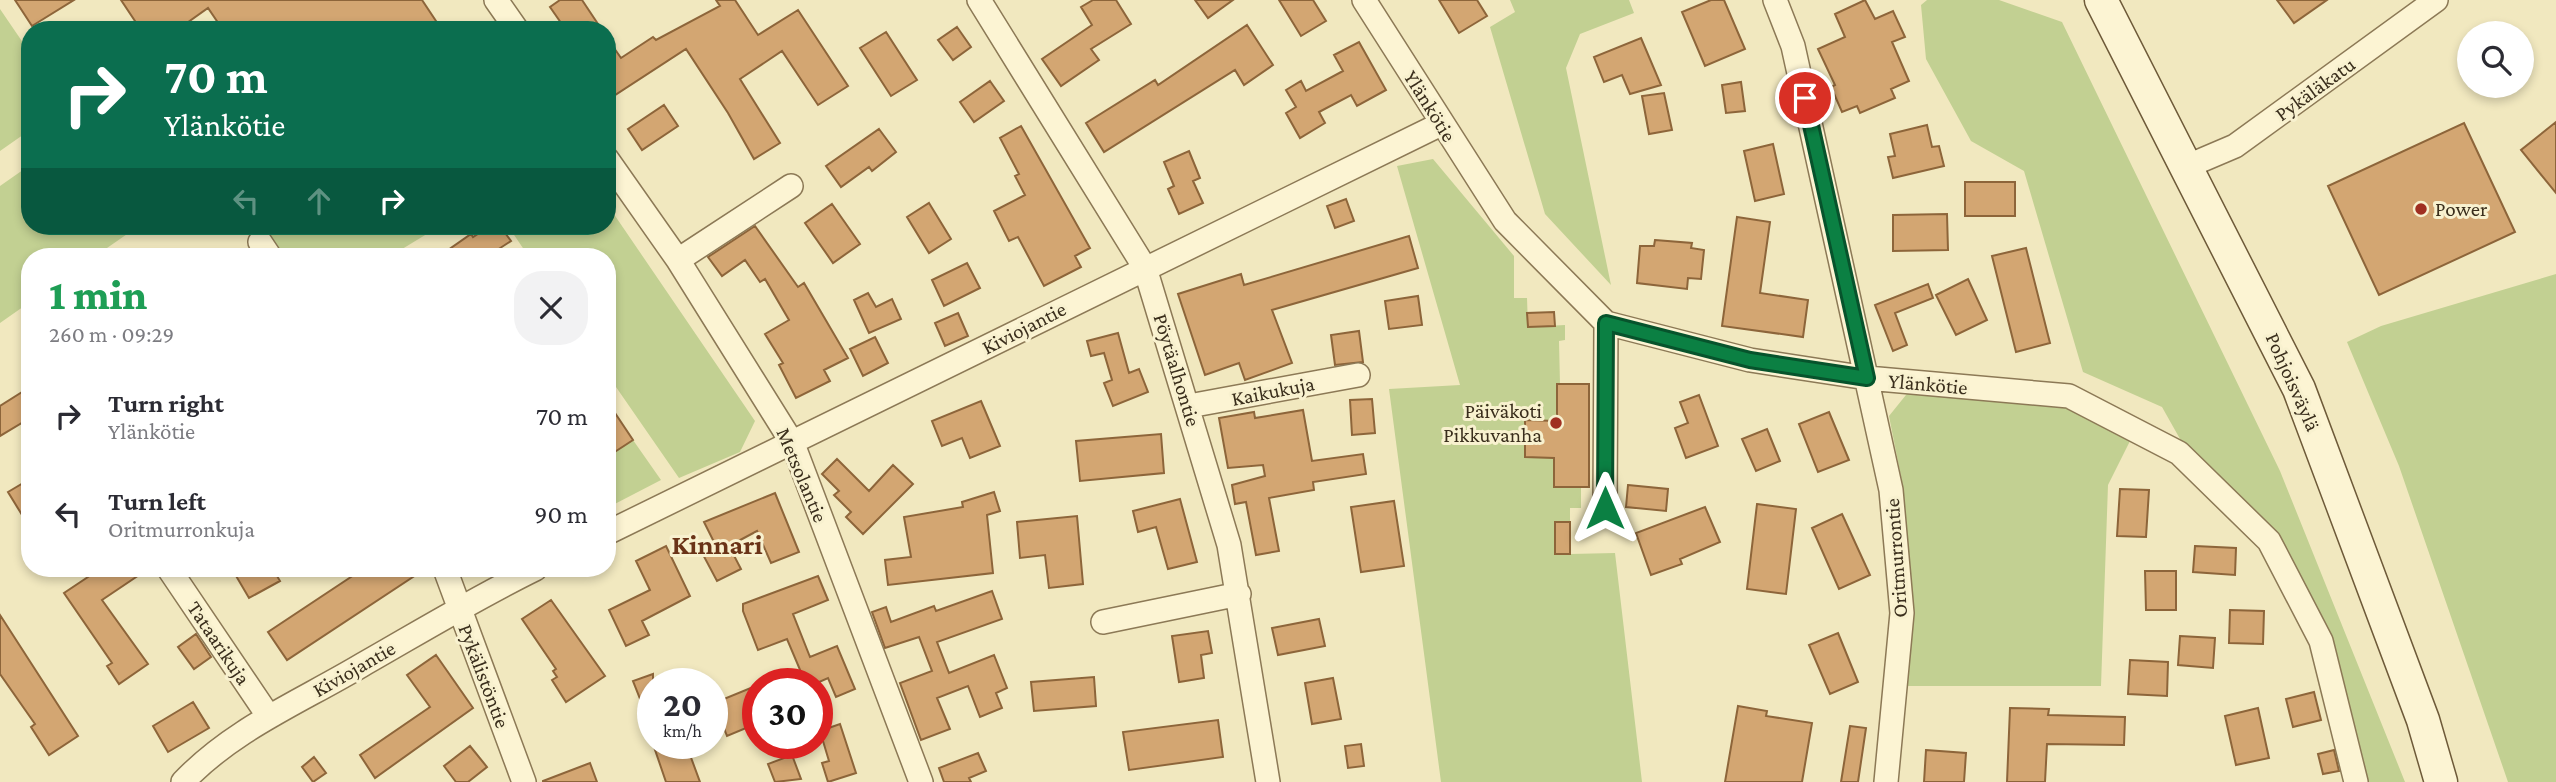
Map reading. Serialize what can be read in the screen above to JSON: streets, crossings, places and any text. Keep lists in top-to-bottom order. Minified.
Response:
{"streets":{"main road":["Pohjoisväylä"],"street":["Pykäläkatu","Ylänkötie","Kiviojantie","Pöytäalhontie","Kaikukuja","Metsolantie","Oritmurrontie","Tataarikuja","Pykälistöntie"]},"crossings":[["Pykäläkatu","Pohjoisväylä"],["Ylänkötie","Kiviojantie"],["Ylänkötie","Oritmurrontie"],["Kiviojantie","Pöytäalhontie"],["Kiviojantie","Metsolantie"],["Kiviojantie","Tataarikuja"],["Kiviojantie","Pykälistöntie"],["Pöytäalhontie","Kaikukuja"]],"districts":["Kinnari"],"places":["Power","Päiväkoti Pikkuvanha"],"page":{"turn":["70 m","Ylänkötie"],"heading":["1 min","260 m · 09:29"],"list":[{"name":"Turn right","note":"Ylänkötie","value":"70 m"},{"name":"Turn left","note":"Oritmurronkuja","value":"90 m"}],"speed":"20 km/h","limit":"30"}}
